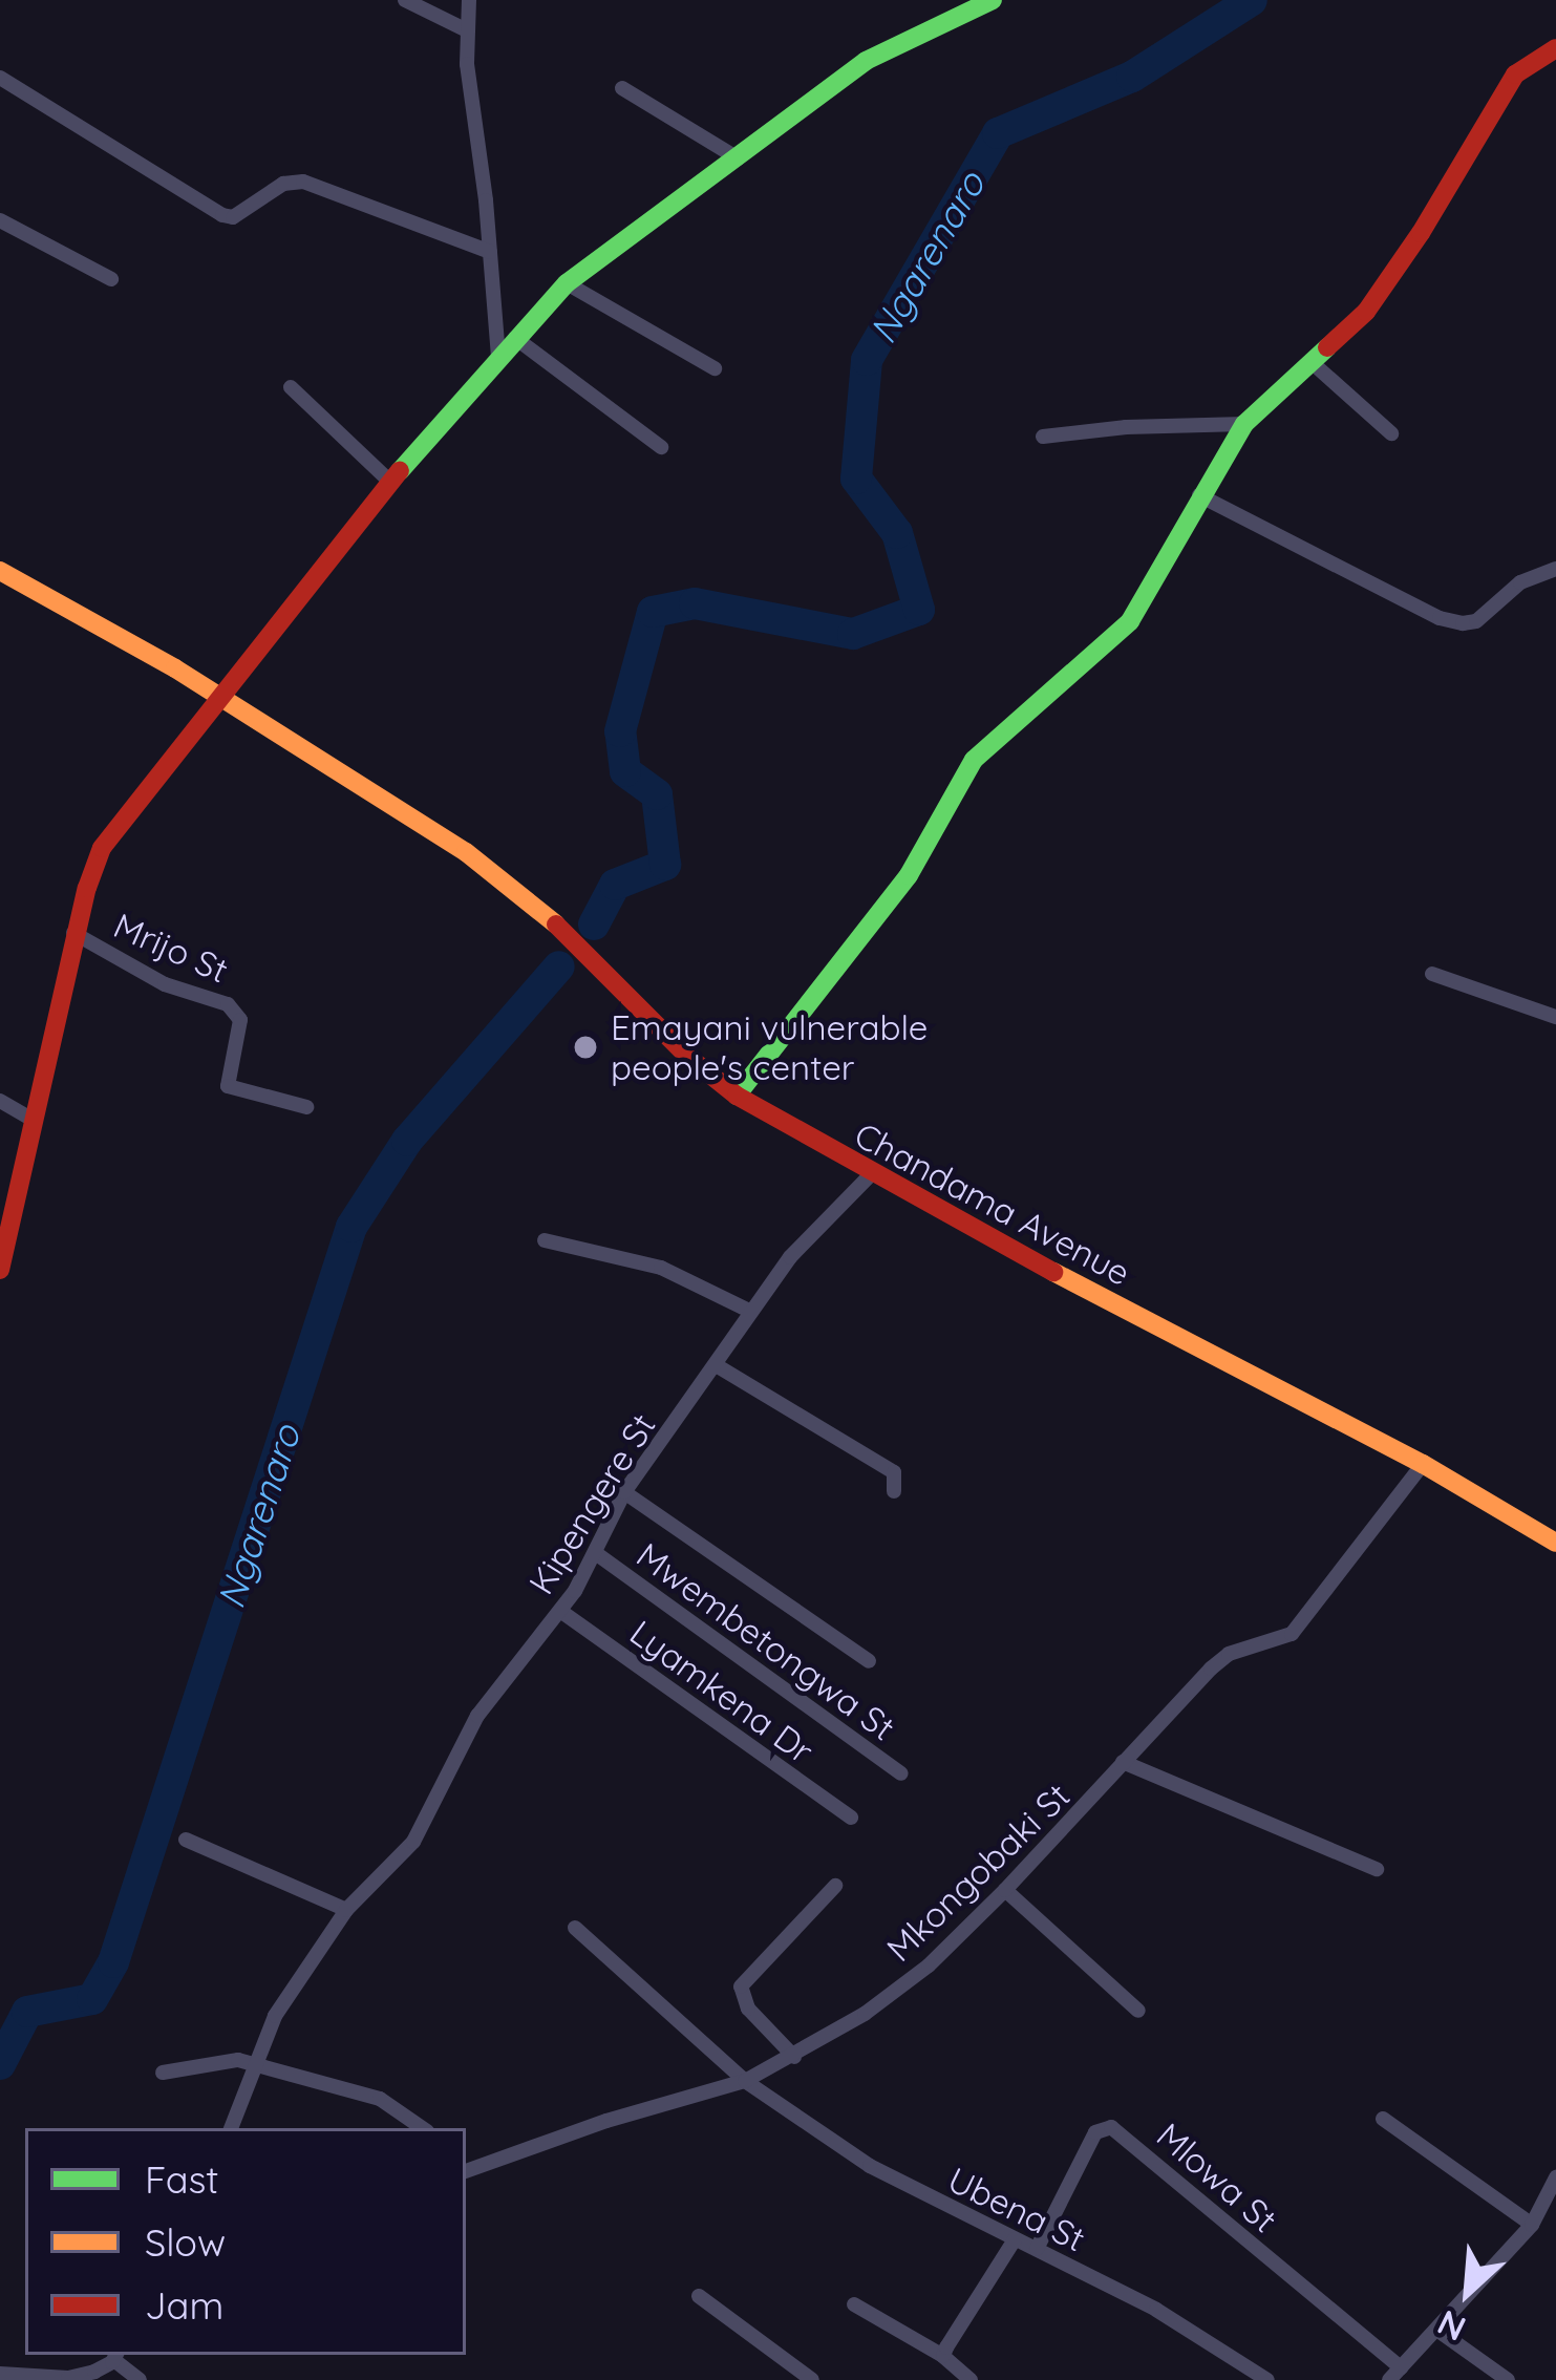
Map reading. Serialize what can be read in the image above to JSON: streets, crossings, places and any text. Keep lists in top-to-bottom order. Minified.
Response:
{"streets":{"street":["Mrijo St","Chandama Avenue","Kipengere St","Mwembetongwa St","Lyamkena Dr","Mkongobaki St","Mlowa St","Ubena St"]},"crossings":[["Chandama Avenue","Kipengere St"],["Chandama Avenue","Mkongobaki St"],["Kipengere St","Mwembetongwa St"],["Kipengere St","Lyamkena Dr"],["Mkongobaki St","Ubena St"],["Mlowa St","Ubena St"]],"water":["Ngarenaro"],"places":["Emayani vulnerable people's center"],"legend":["Fast","Slow","Jam"],"north":"bottom left"}
